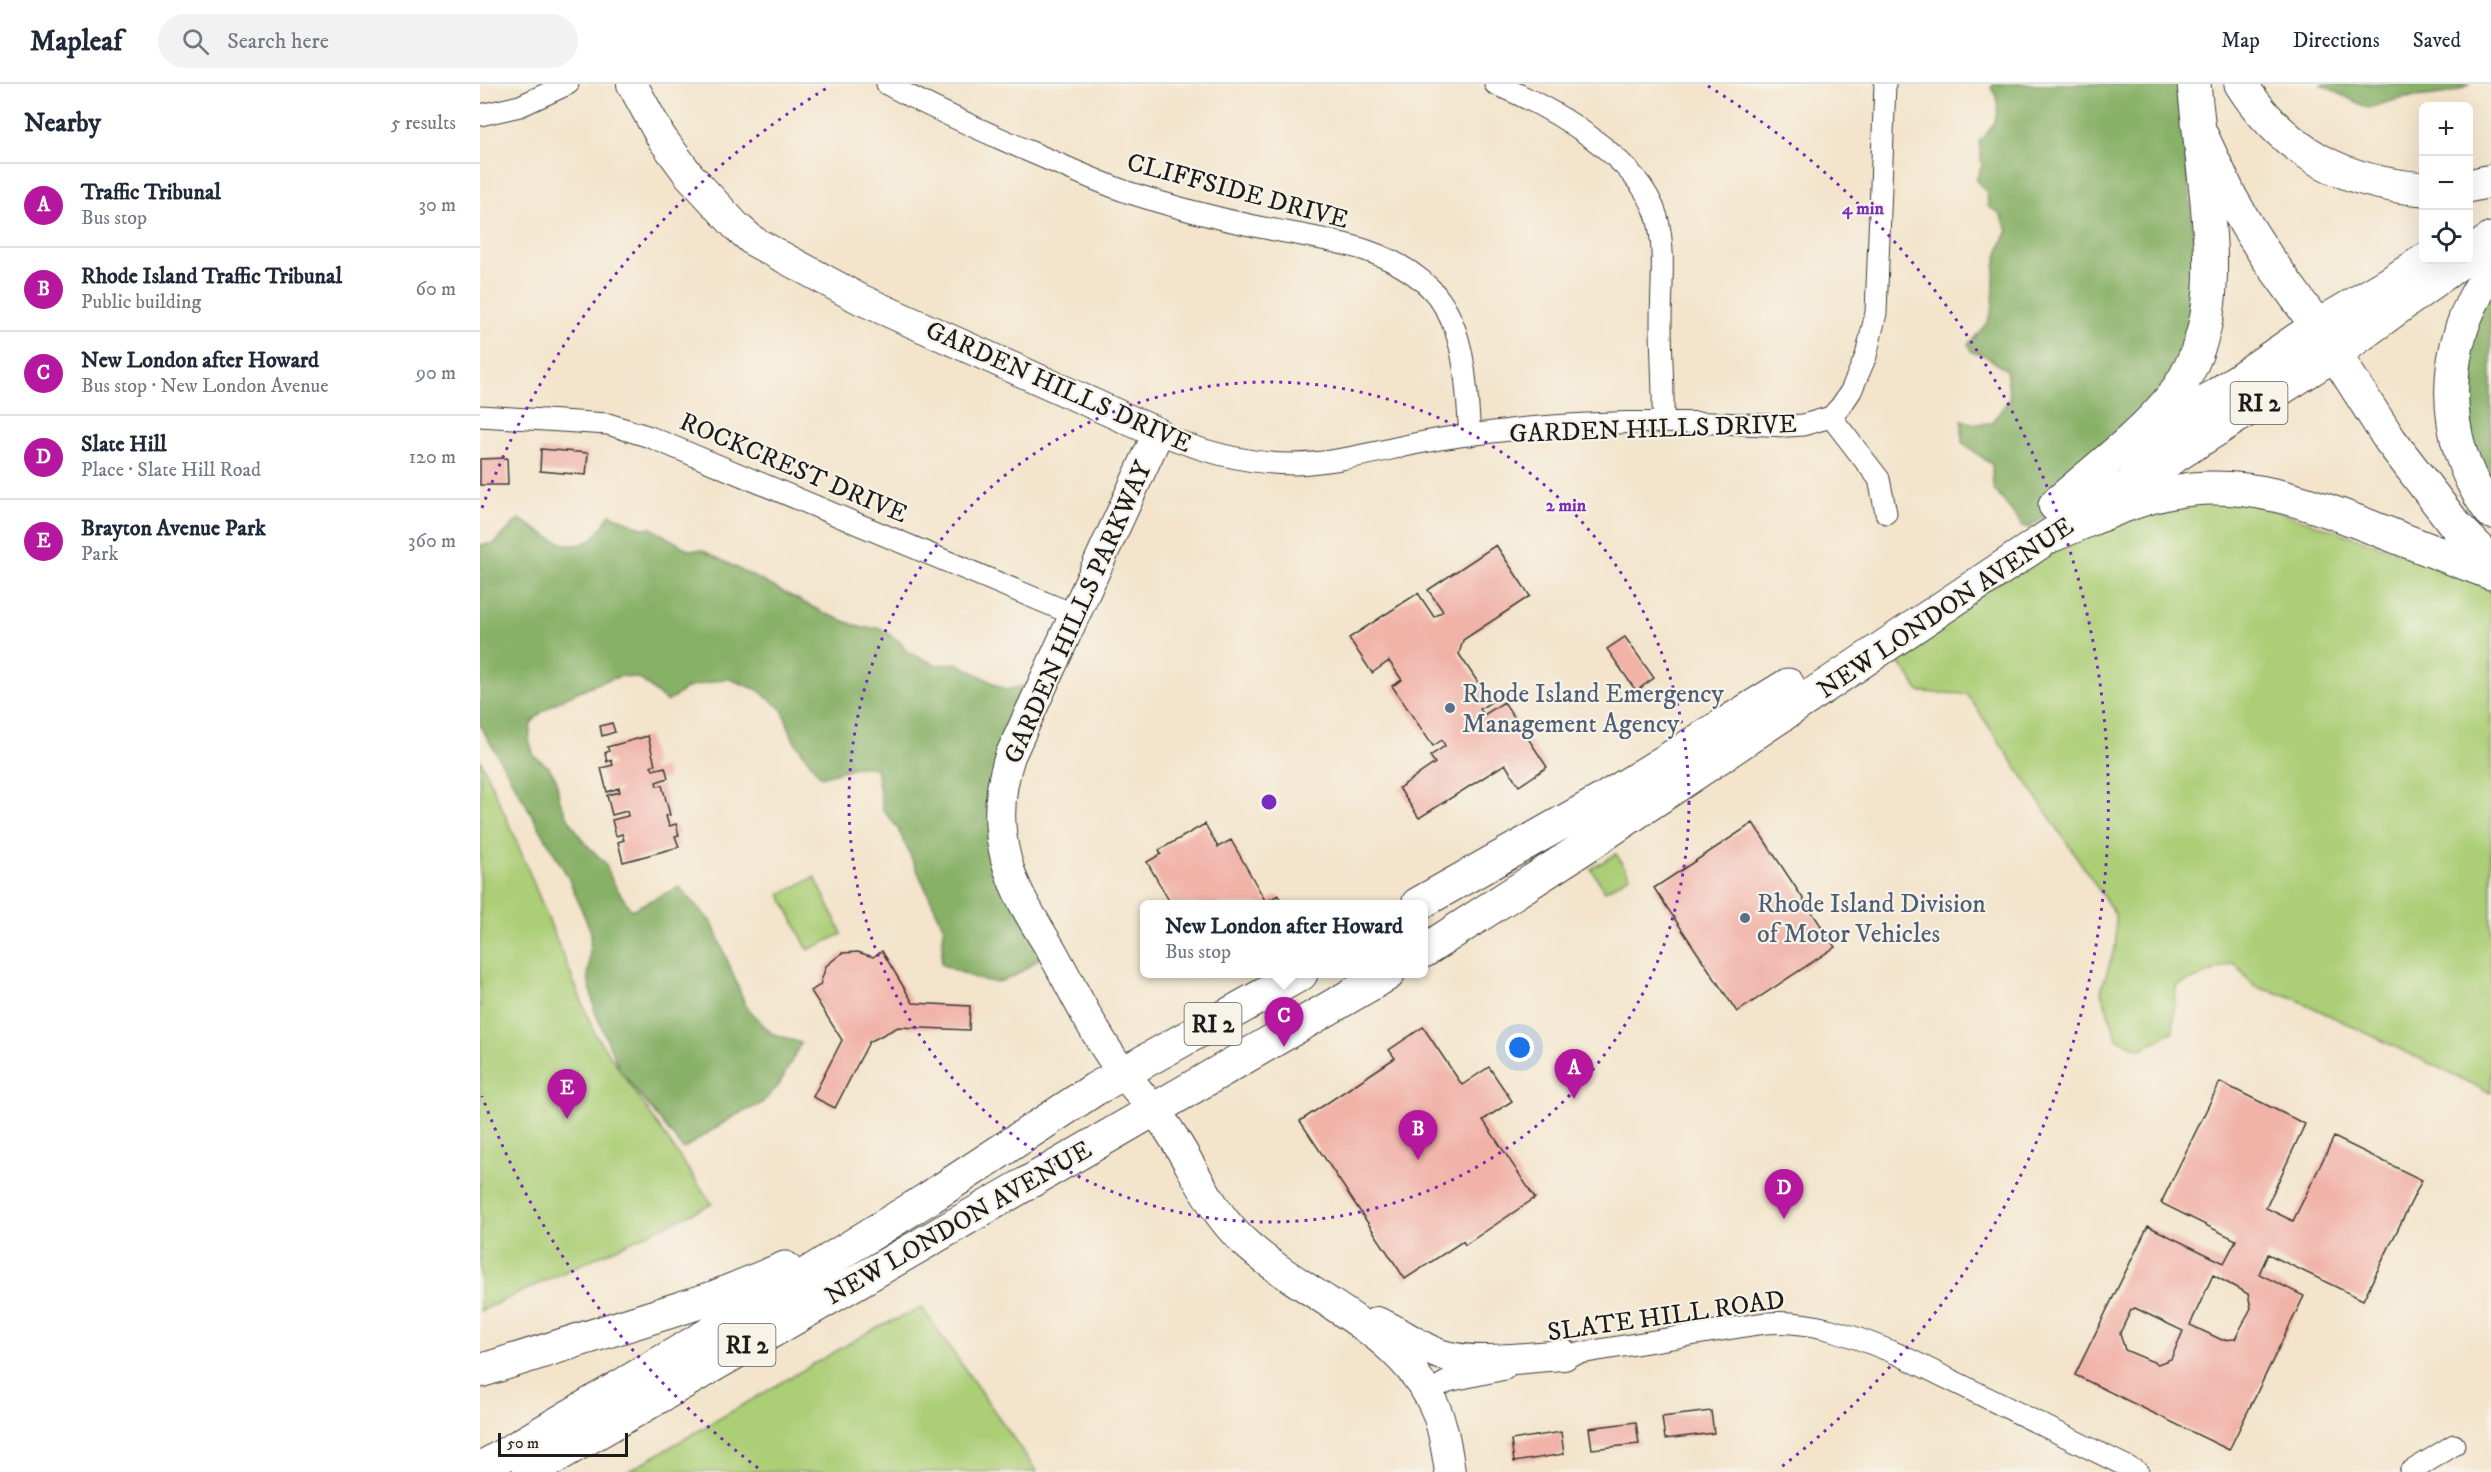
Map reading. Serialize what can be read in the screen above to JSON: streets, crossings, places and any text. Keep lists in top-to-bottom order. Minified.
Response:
{"streets":{"main road":["RI 2","NEW LONDON AVENUE"],"street":["CLIFFSIDE DRIVE","GARDEN HILLS DRIVE","ROCKCREST DRIVE","GARDEN HILLS PARKWAY","SLATE HILL ROAD"]},"crossings":[["CLIFFSIDE DRIVE","GARDEN HILLS DRIVE"],["GARDEN HILLS DRIVE","GARDEN HILLS PARKWAY"],["ROCKCREST DRIVE","GARDEN HILLS PARKWAY"],["NEW LONDON AVENUE","GARDEN HILLS PARKWAY"]],"places":["Rhode Island Emergency Management Agency","Rhode Island Division of Motor Vehicles"],"scale_bar":"50 m","page":{"header":"Mapleaf","search":"Search here","nav":["Map","Directions","Saved"],"heading":["Nearby","5 results"],"map_buttons":["+","−"],"list":[{"mark":"A","name":"Traffic Tribunal","note":"Bus stop","value":"30 m"},{"mark":"B","name":"Rhode Island Traffic Tribunal","note":"Public building","value":"60 m"},{"mark":"C","name":"New London after Howard","note":"Bus stop · New London Avenue","value":"90 m"},{"mark":"D","name":"Slate Hill","note":"Place · Slate Hill Road","value":"120 m"},{"mark":"E","name":"Brayton Avenue Park","note":"Park","value":"360 m"}],"popup":["New London after Howard","Bus stop"],"pins":["C","A","E","B","D"],"scale":"50 m"},"rings":["4 min","2 min"]}
